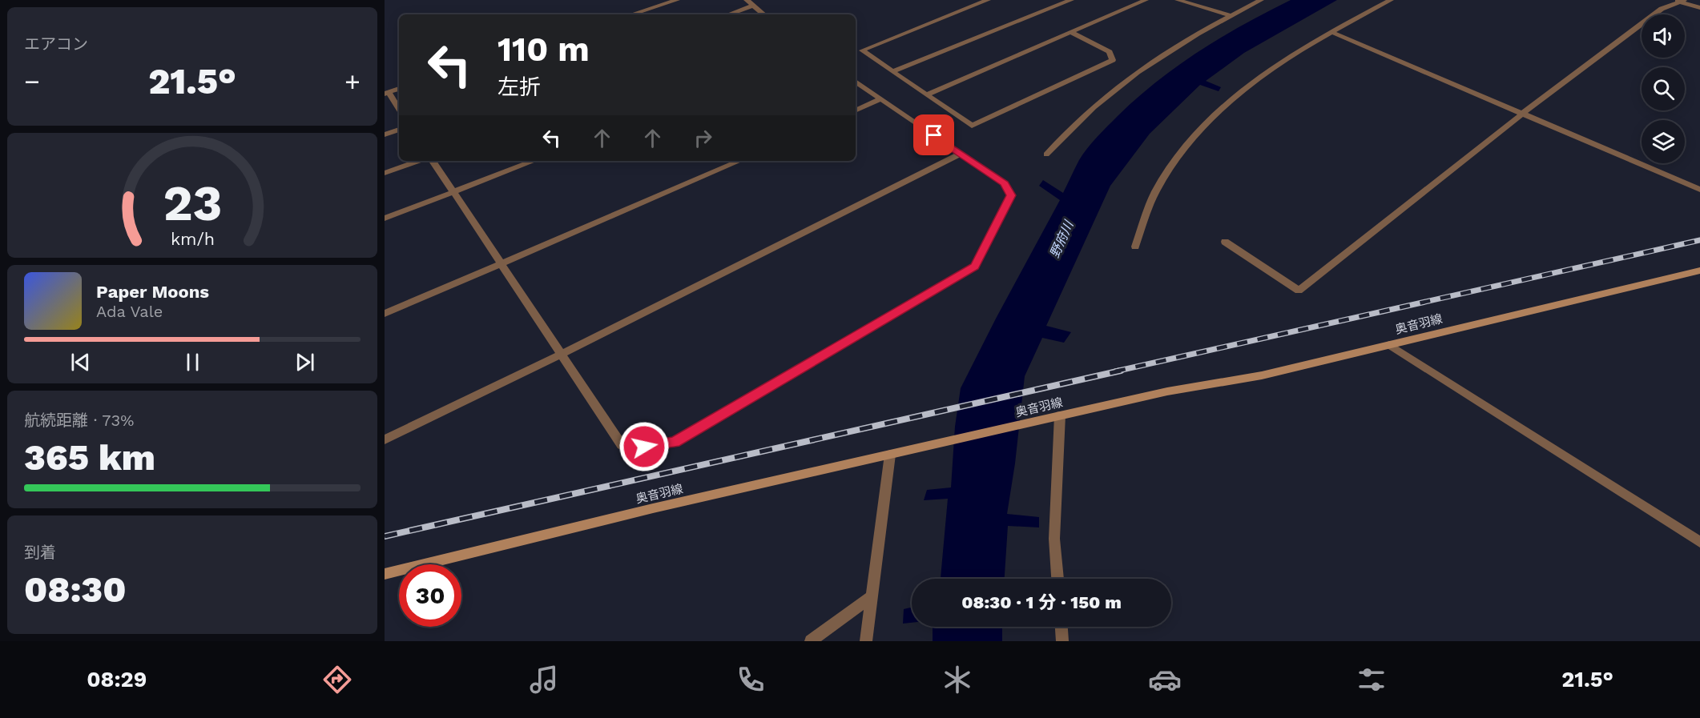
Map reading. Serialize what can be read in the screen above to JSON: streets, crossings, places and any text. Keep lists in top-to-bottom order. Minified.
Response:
{"streets":{"main road":["奥音羽線"]},"water":["野府川"],"page":{"tile":["エアコン",["航続距離 · 73%","365 km"],["到着","08:30"]],"turn":["110 m","左折"],"heat":["−","21.5°","+"],"song":["Paper Moons","Ada Vale"],"limit":"30","trip":"08:30 · 1 分 · 150 m","tabs":["08:29","21.5°"],"gauge":["23","km/h"]}}
